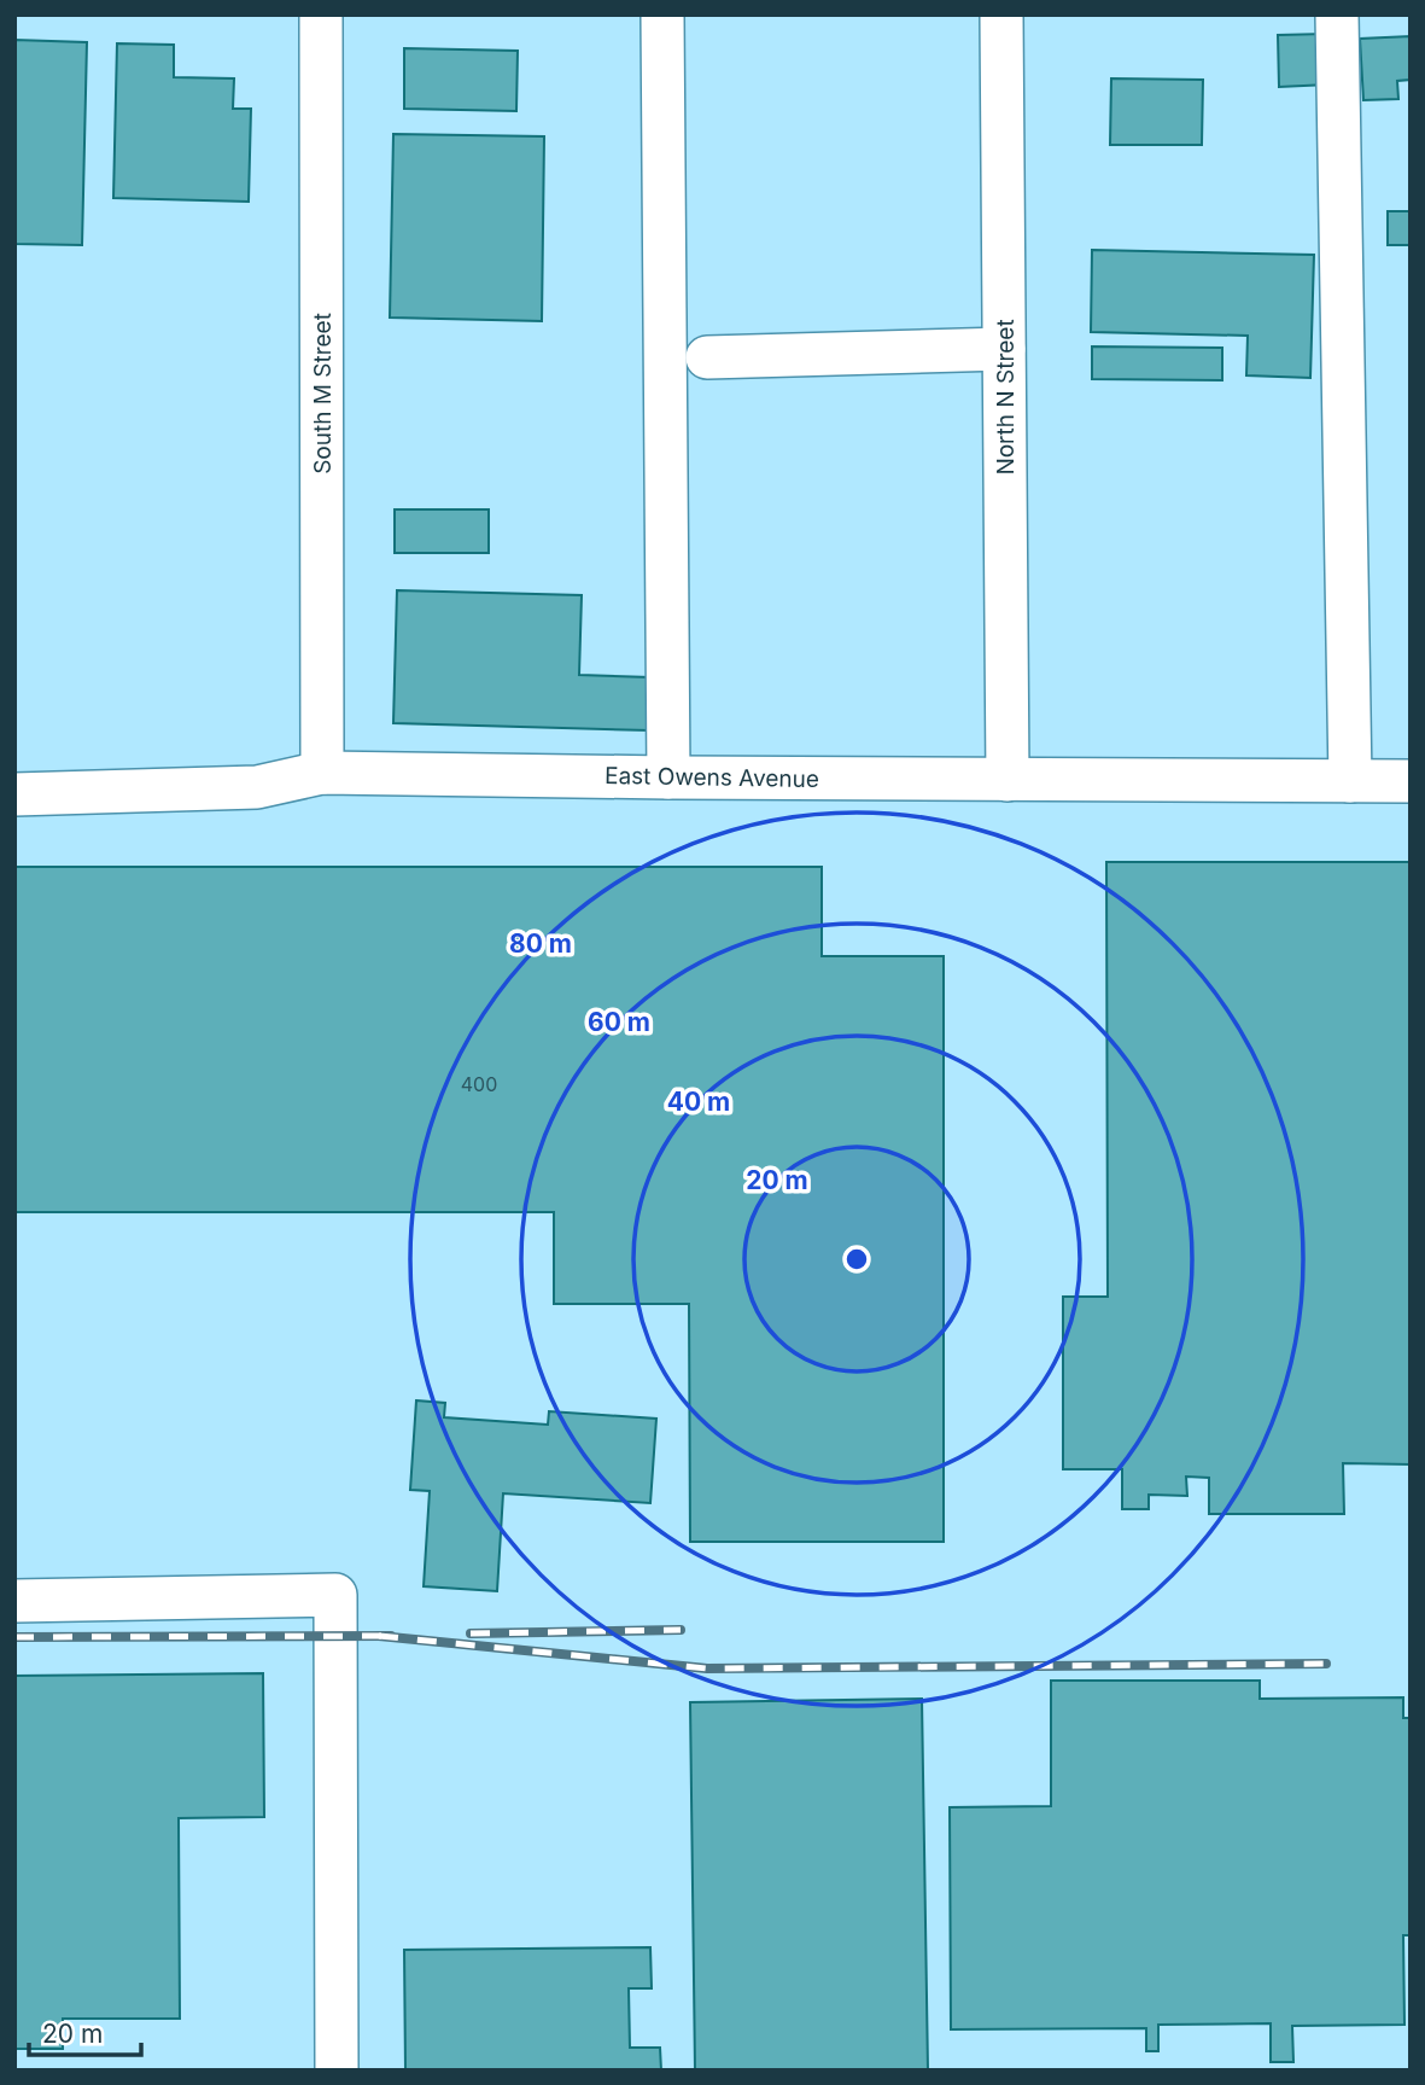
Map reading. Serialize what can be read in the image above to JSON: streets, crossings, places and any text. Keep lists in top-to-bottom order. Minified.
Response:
{"streets":{"street":["South M Street","North N Street","East Owens Avenue"]},"crossings":[["South M Street","East Owens Avenue"],["North N Street","East Owens Avenue"]],"house_numbers":["400"],"scale_bar":"20 m","rings":["80 m","60 m","40 m","20 m"]}
